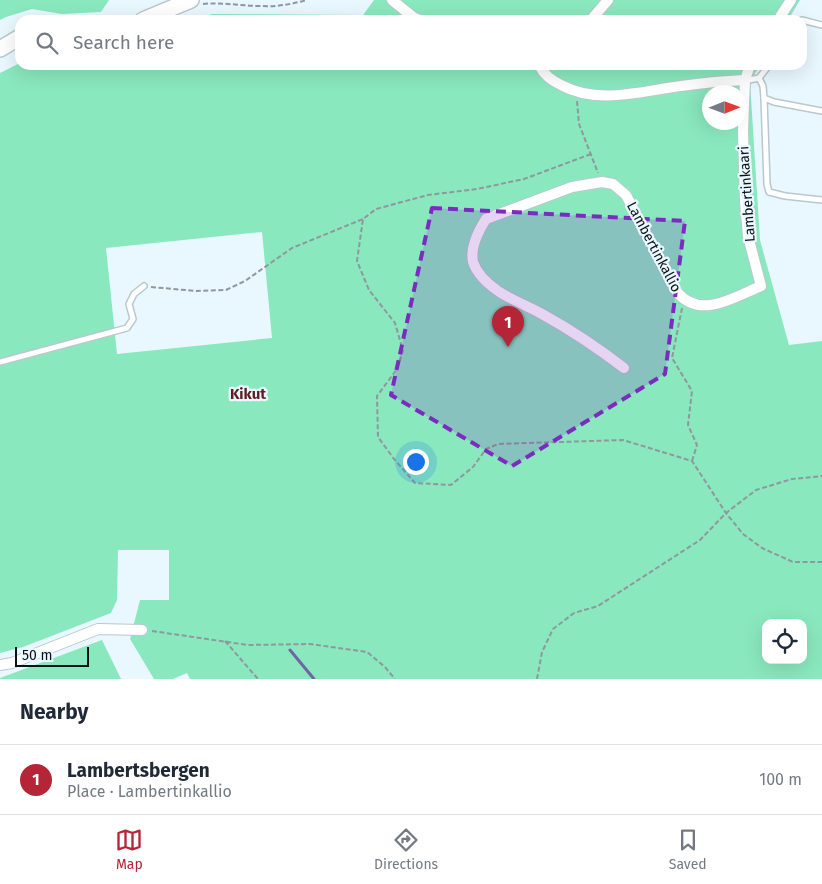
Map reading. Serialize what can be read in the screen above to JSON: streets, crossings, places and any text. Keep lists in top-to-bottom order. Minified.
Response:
{"streets":{"street":["Lambertinkaari","Lambertinkallio"]},"crossings":[["Lambertinkaari","Lambertinkallio"]],"districts":["Kikut"],"scale_bar":"50 m","north":"right","page":{"search":"Search here","pins":"1","scale":"50 m","heading":"Nearby","list":[{"mark":"1","name":"Lambertsbergen","note":"Place · Lambertinkallio","value":"100 m"}],"nav":["Map","Directions","Saved"]}}
